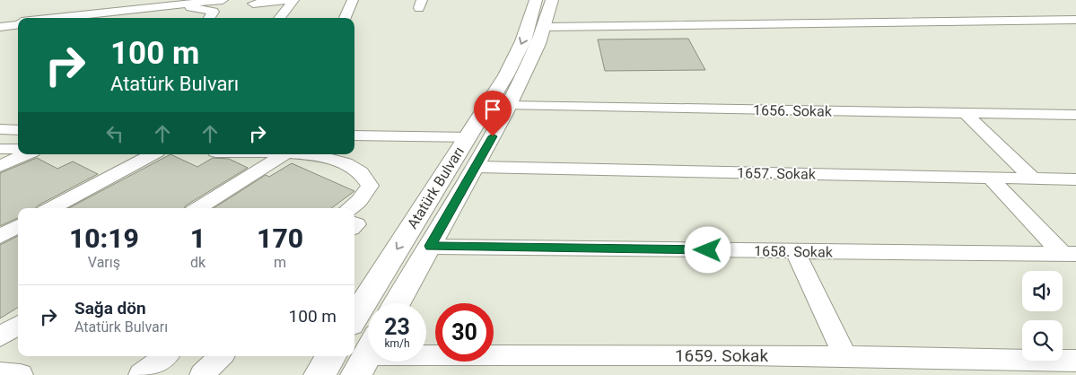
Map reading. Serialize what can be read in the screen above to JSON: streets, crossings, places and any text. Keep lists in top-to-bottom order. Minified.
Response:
{"streets":{"main road":["Atatürk Bulvarı"],"street":["1656. Sokak","1657. Sokak","1658. Sokak","1659. Sokak"]},"crossings":[["1656. Sokak","Atatürk Bulvarı"],["1657. Sokak","Atatürk Bulvarı"],["Atatürk Bulvarı","1658. Sokak"]],"page":{"turn":["100 m","Atatürk Bulvarı"],"eta":["10:19","Varış","1","dk","170","m"],"list":[{"name":"Sağa dön","note":"Atatürk Bulvarı","value":"100 m"}],"speed":"23 km/h","limit":"30"}}
